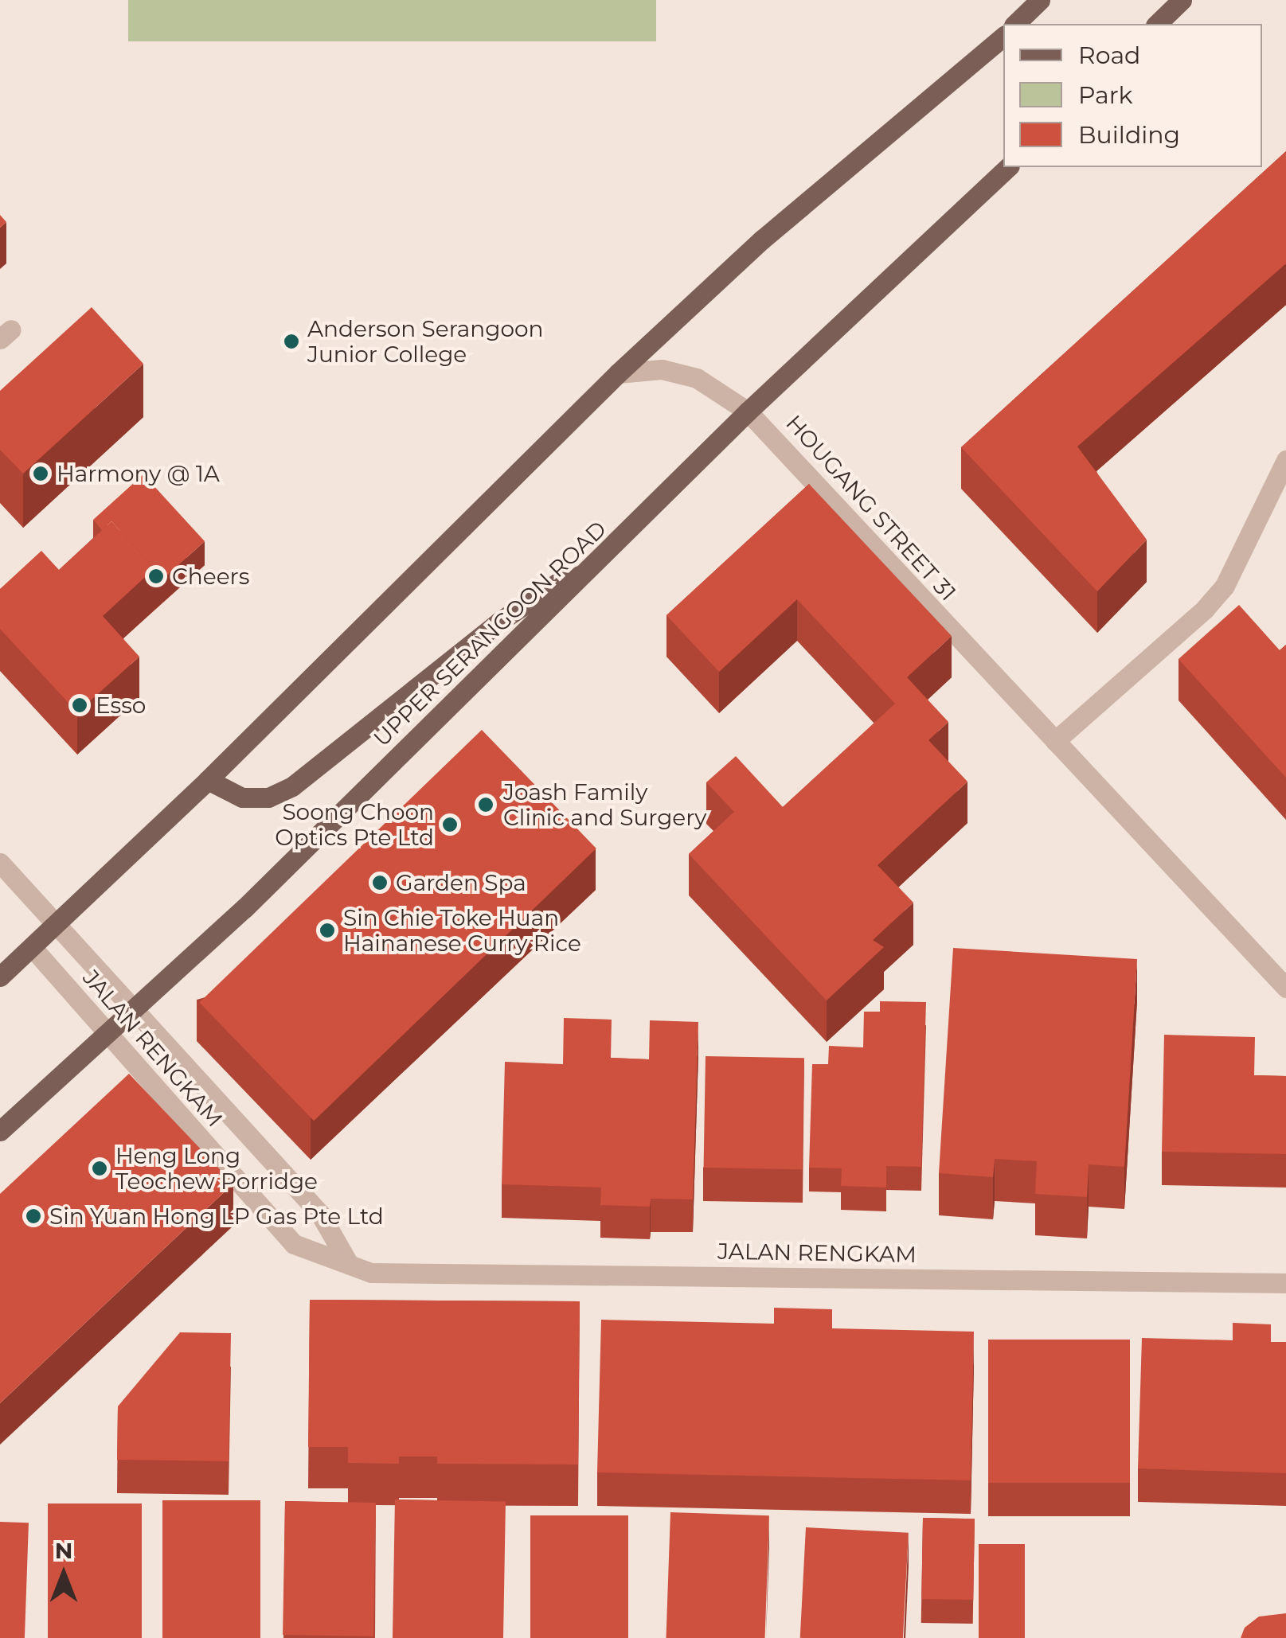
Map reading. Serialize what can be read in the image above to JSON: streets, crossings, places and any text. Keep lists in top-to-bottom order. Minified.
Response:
{"streets":{"main road":["UPPER SERANGOON ROAD"],"street":["HOUGANG STREET 31","JALAN RENGKAM"]},"crossings":[["HOUGANG STREET 31","UPPER SERANGOON ROAD"],["UPPER SERANGOON ROAD","JALAN RENGKAM"]],"places":["Anderson Serangoon Junior College","Harmony @ 1A","Cheers","Esso","Joash Family Clinic and Surgery","Soong Choon Optics Pte Ltd","Garden Spa","Sin Chie Toke Huan Hainanese Curry Rice","Heng Long Teochew Porridge","Sin Yuan Hong LP Gas Pte Ltd"],"legend":["Road","Park","Building"],"north":"top"}
